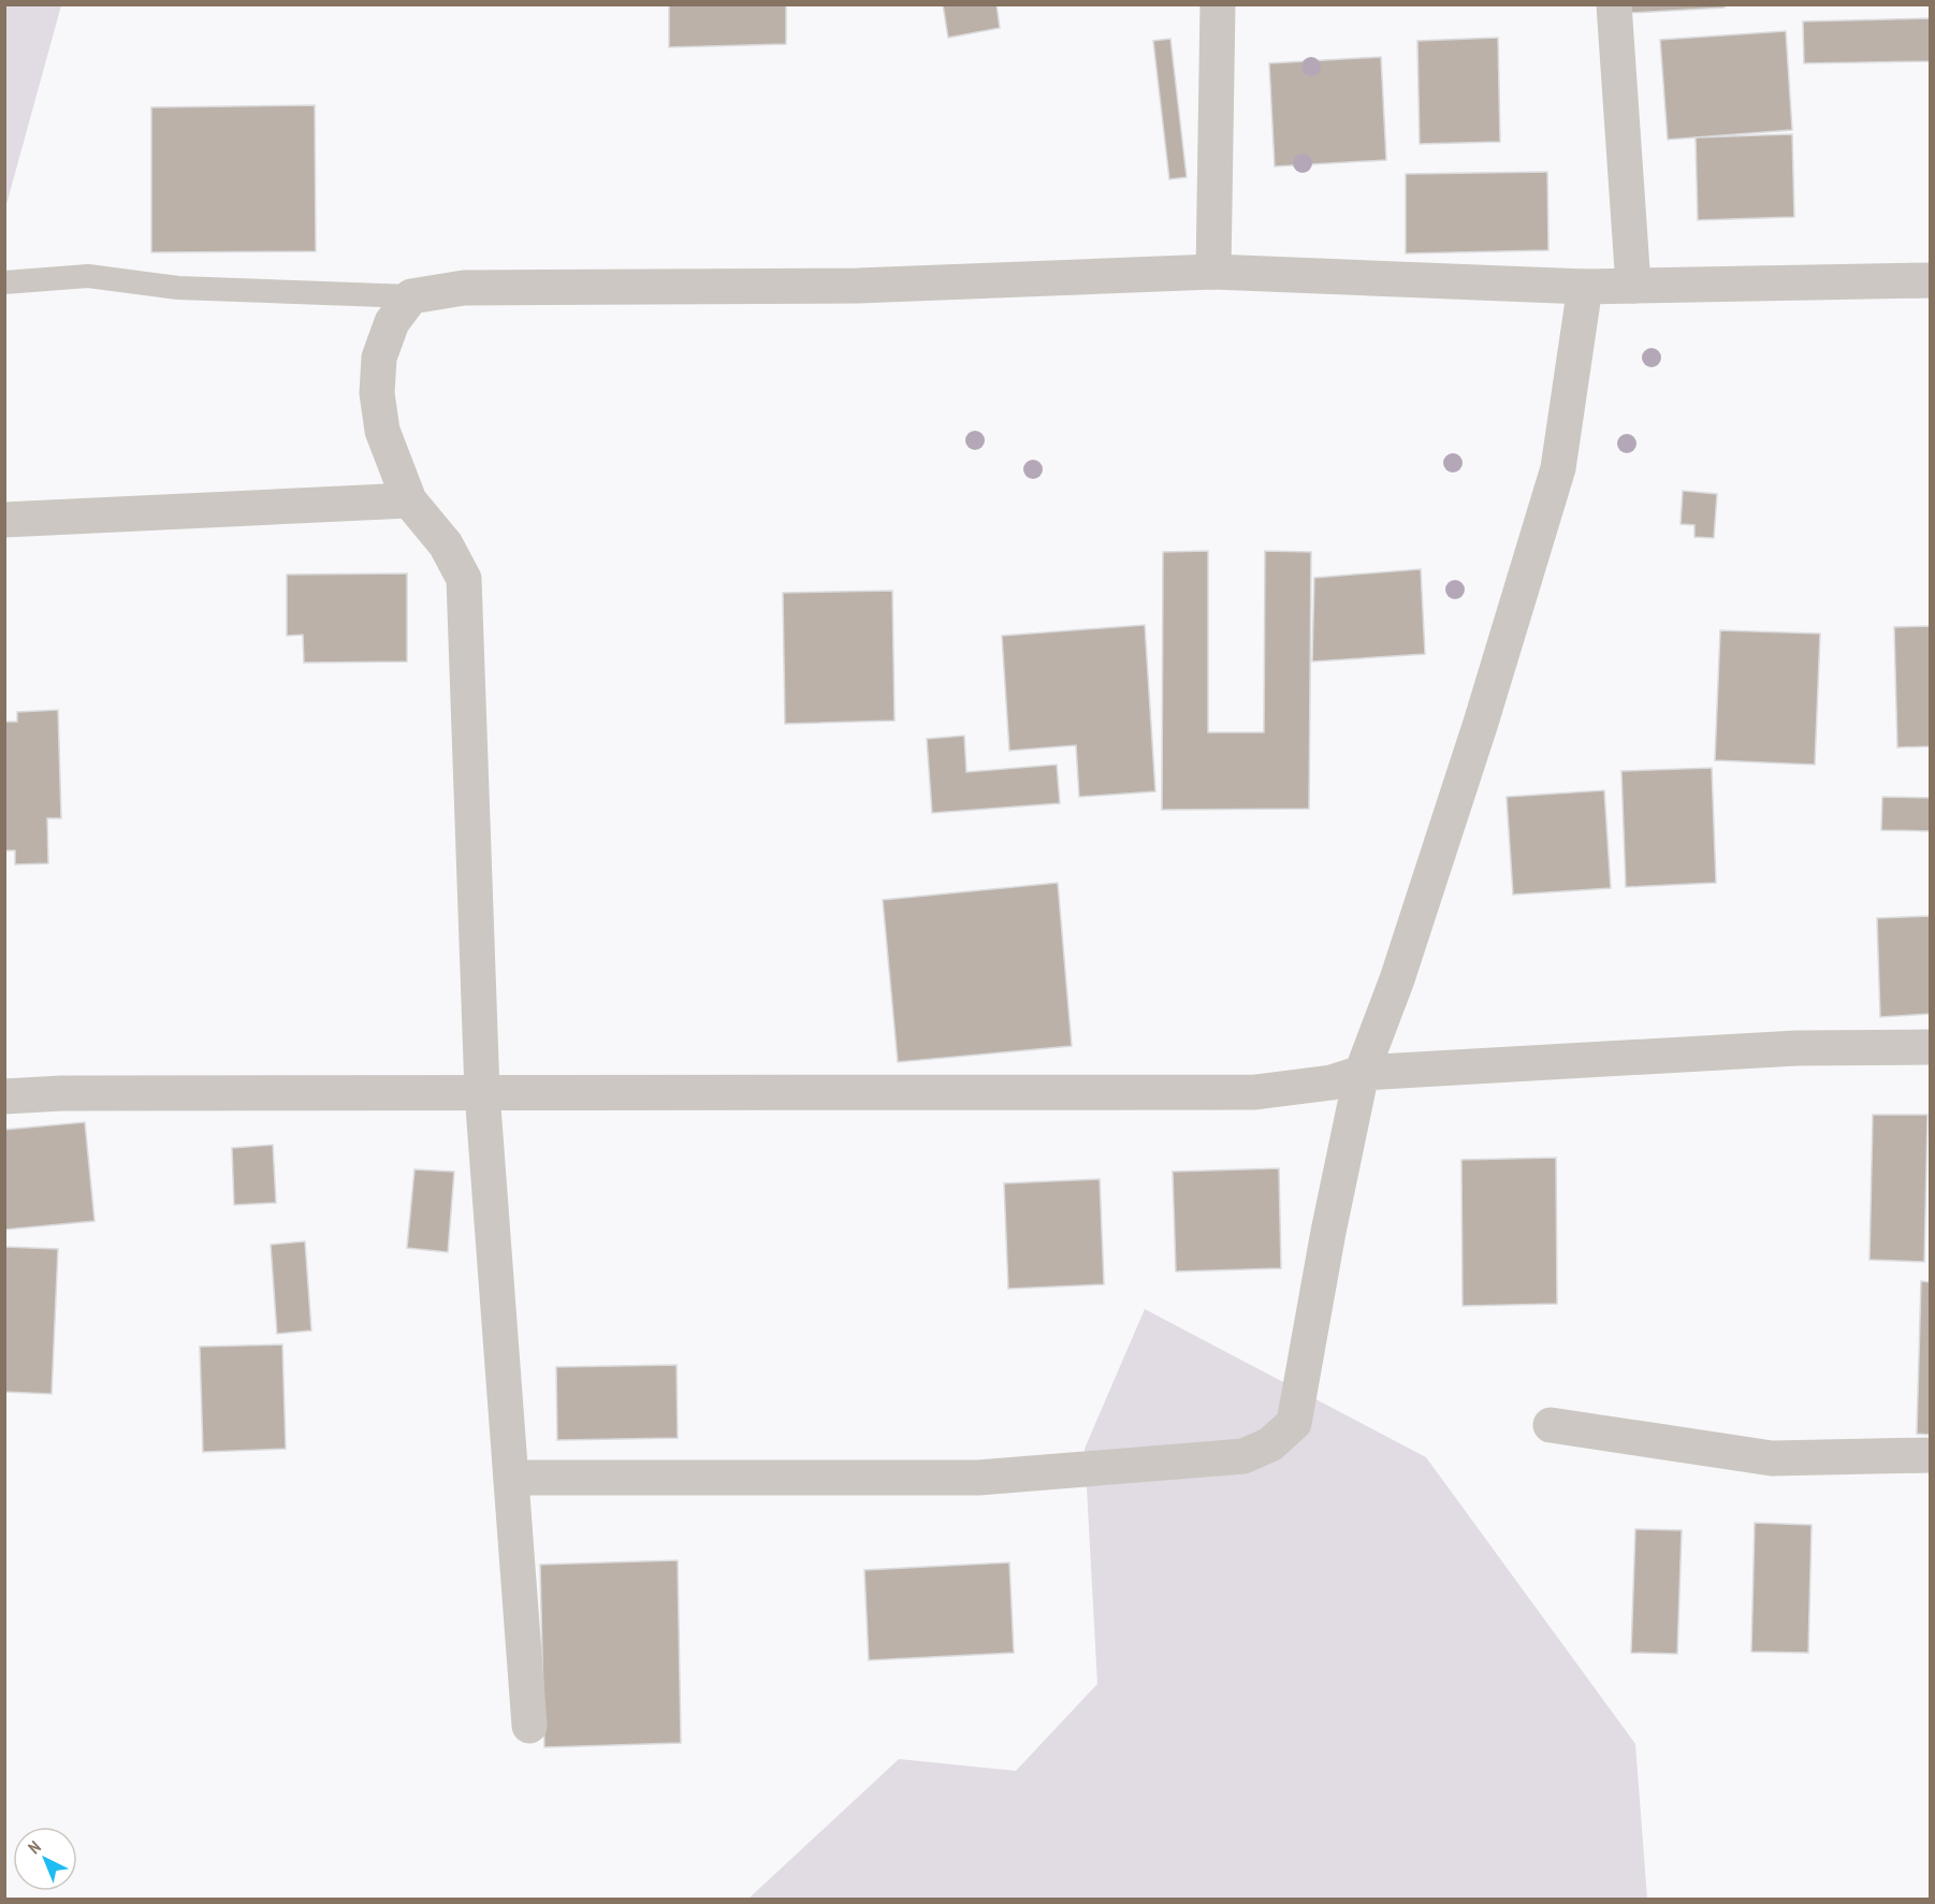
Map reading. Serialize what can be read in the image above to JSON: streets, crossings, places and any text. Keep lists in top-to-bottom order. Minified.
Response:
{"north":"top left"}
